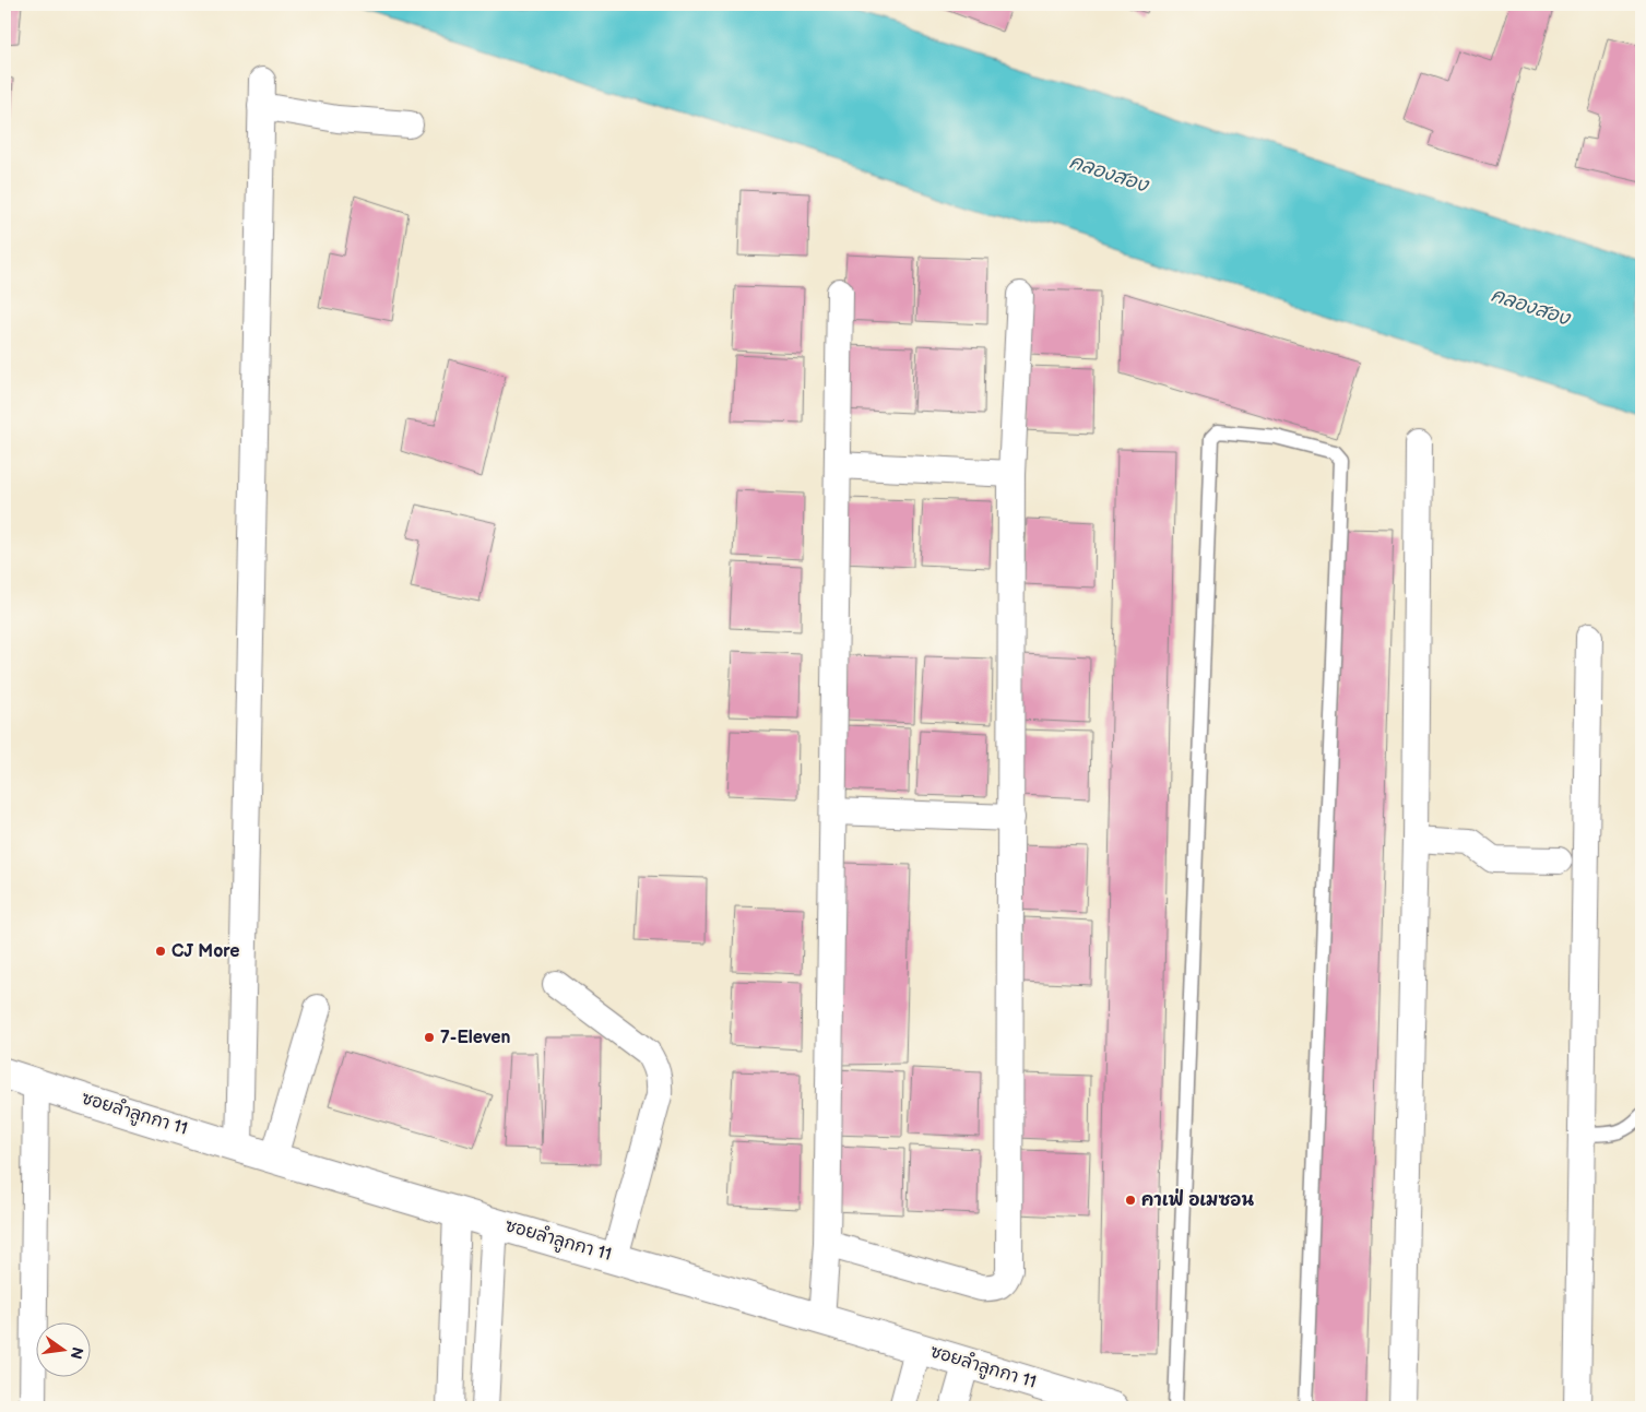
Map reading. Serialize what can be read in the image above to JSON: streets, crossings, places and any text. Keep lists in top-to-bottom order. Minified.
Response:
{"streets":{"street":["ซอยลำลูกกา 11"]},"water":["คลองสอง"],"places":["CJ More","7-Eleven","คาเฟ่ อเมซอน"],"north":"right"}
